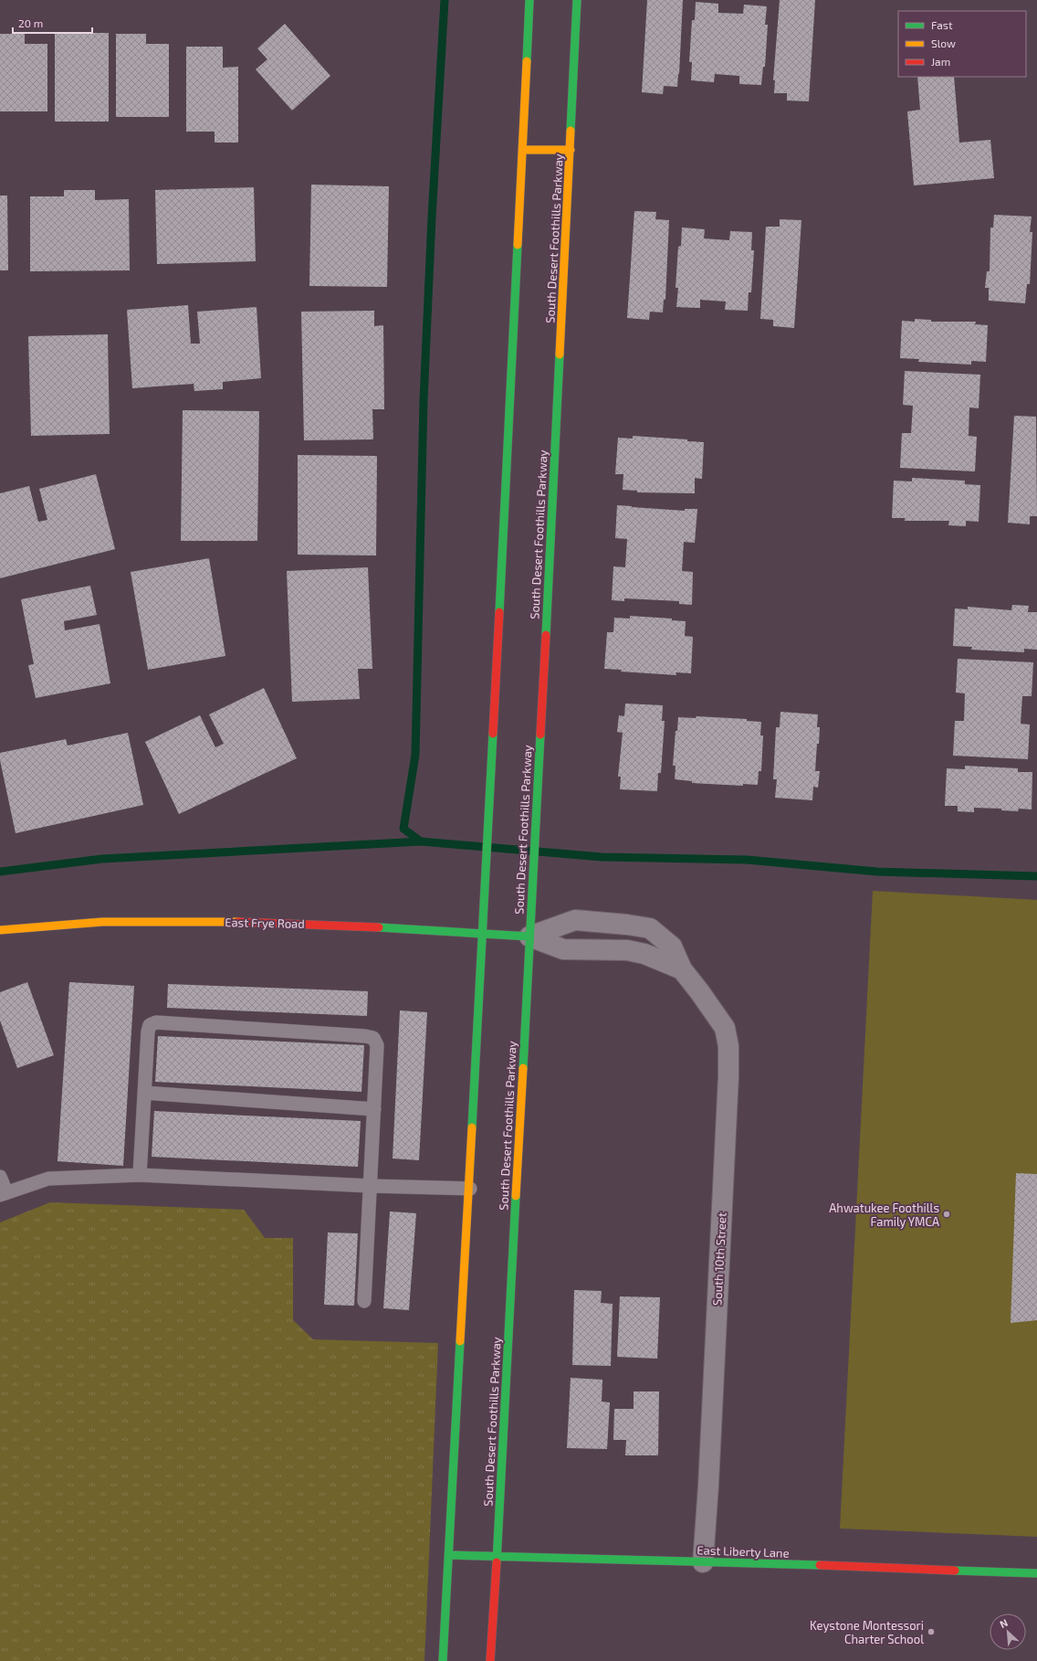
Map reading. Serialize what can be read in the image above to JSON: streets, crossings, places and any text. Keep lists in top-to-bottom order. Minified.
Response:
{"streets":{"street":["South Desert Foothills Parkway","East Frye Road","South 10th Street","East Liberty Lane"]},"crossings":[["South Desert Foothills Parkway","East Frye Road"],["South Desert Foothills Parkway","East Liberty Lane"],["East Frye Road","South 10th Street"],["South 10th Street","East Liberty Lane"]],"places":["Ahwatukee Foothills Family YMCA","Keystone Montessori Charter School"],"legend":["Fast","Slow","Jam"],"scale_bar":"20 m","north":"top left"}
